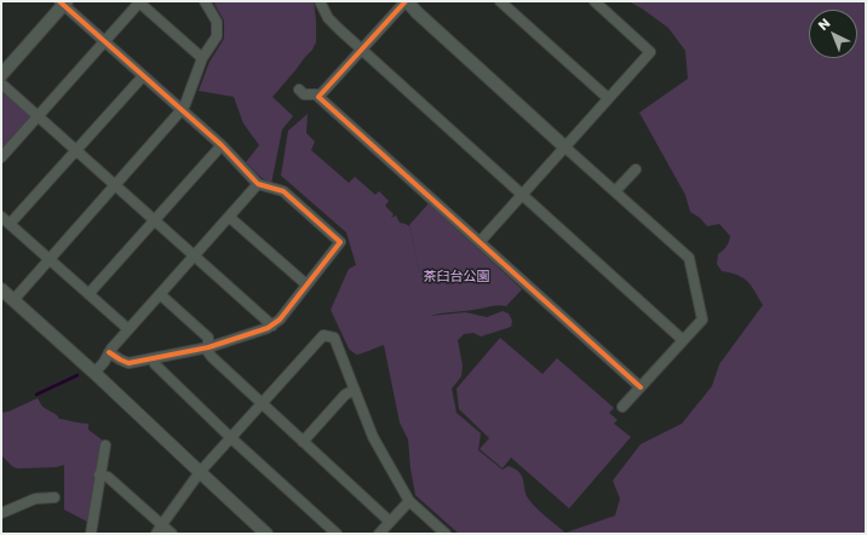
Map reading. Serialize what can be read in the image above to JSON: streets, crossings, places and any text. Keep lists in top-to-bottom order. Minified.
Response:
{"parks":["茶臼台公園"],"north":"top left"}
